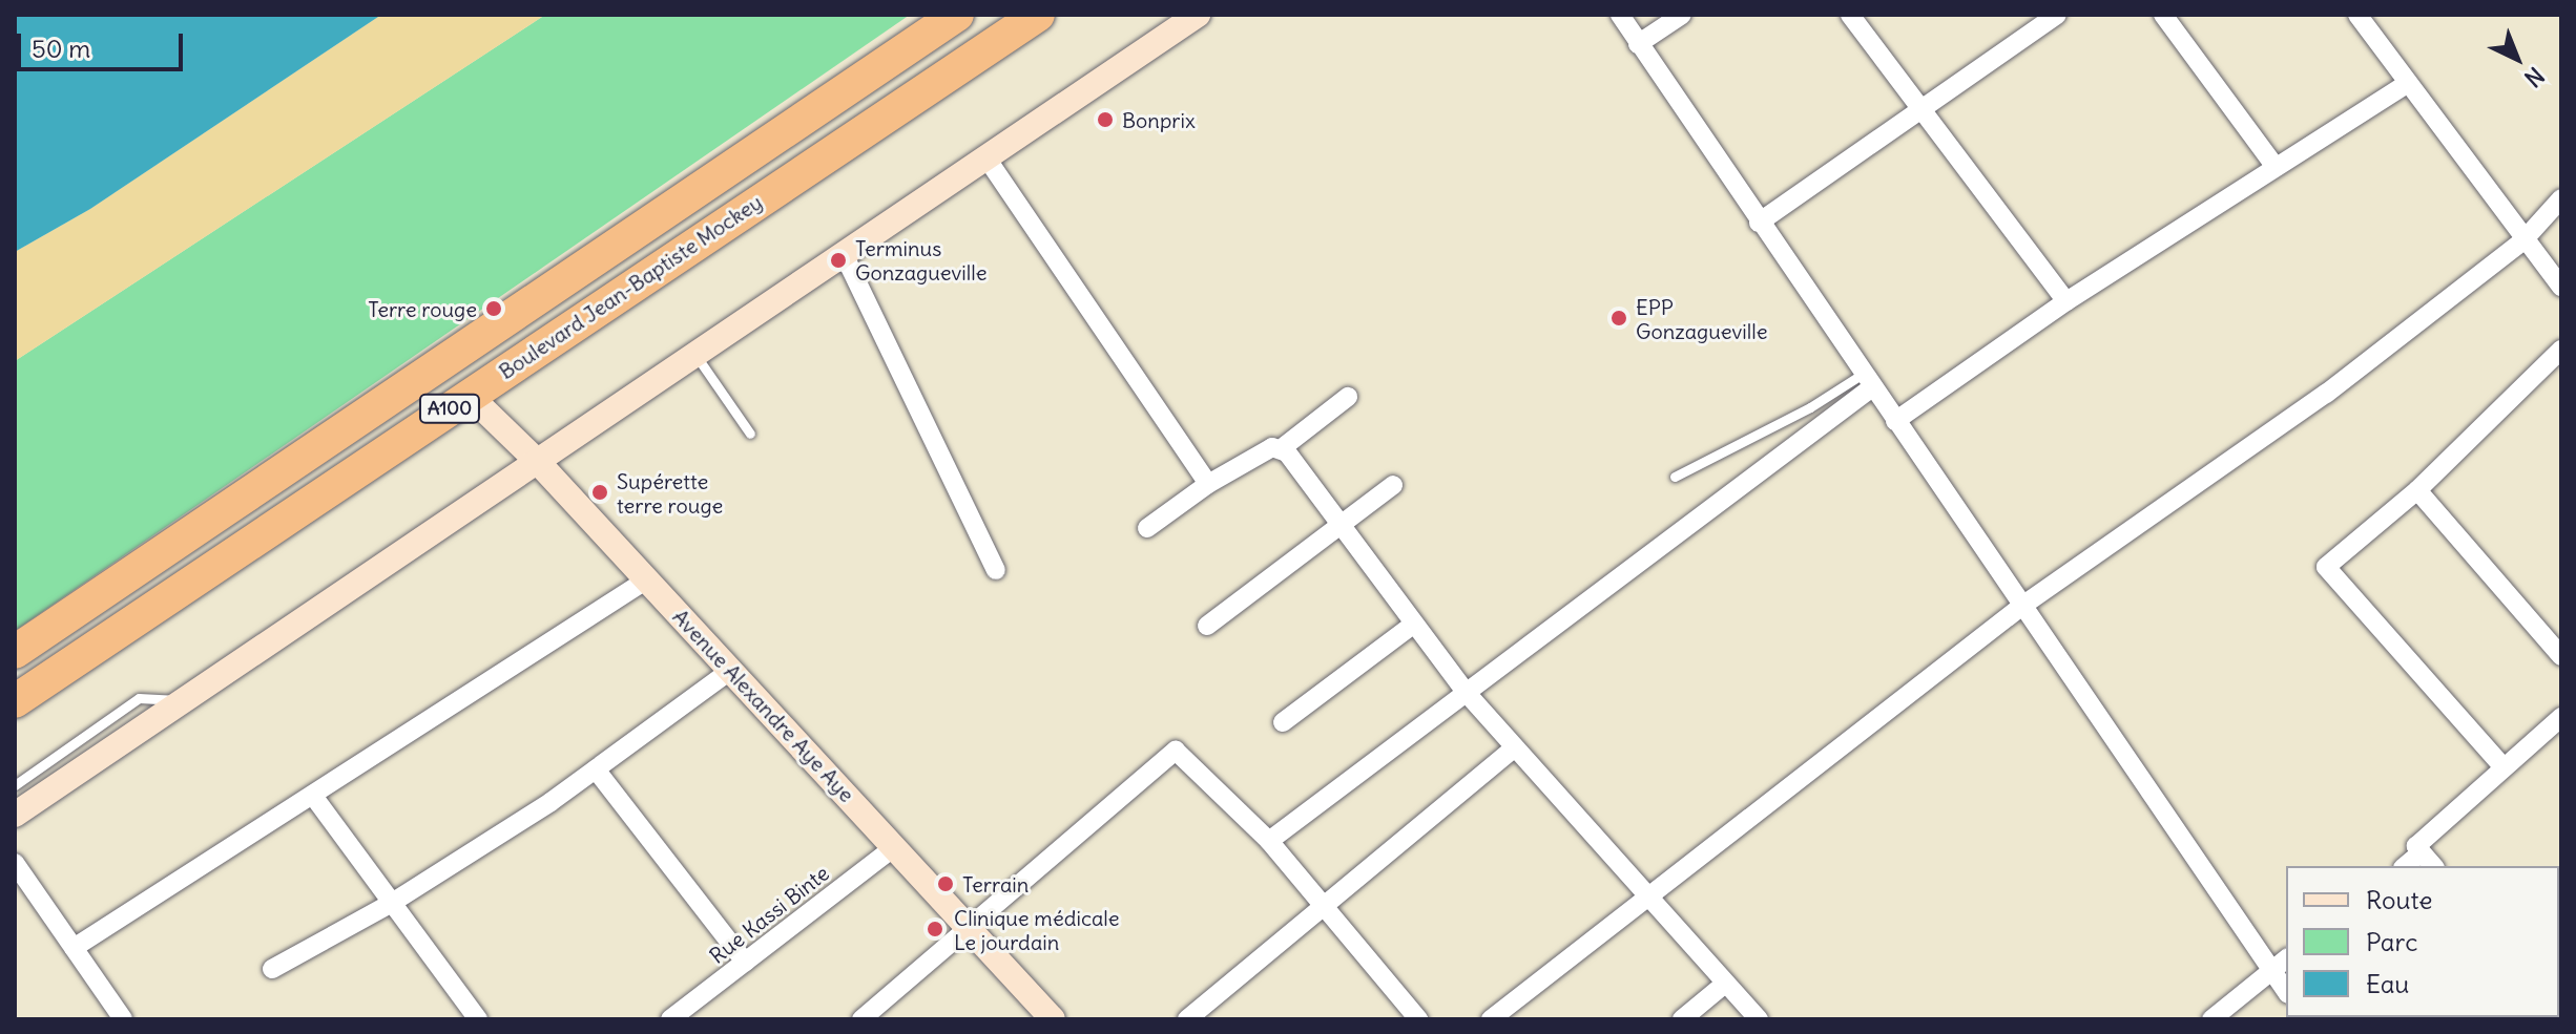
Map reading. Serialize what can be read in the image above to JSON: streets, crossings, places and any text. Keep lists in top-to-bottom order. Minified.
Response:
{"streets":{"highway":["Boulevard Jean-Baptiste Mockey","A100"],"street":["Avenue Alexandre Aye Aye","Rue Kassi Binte"]},"crossings":[["Boulevard Jean-Baptiste Mockey","Avenue Alexandre Aye Aye"],["Avenue Alexandre Aye Aye","Rue Kassi Binte"]],"places":["Bonprix","Terminus Gonzagueville","Terre rouge","EPP Gonzagueville","Supérette terre rouge","Terrain","Clinique médicale Le jourdain"],"legend":["Route","Parc","Eau"],"scale_bar":"50 m","north":"bottom right"}
